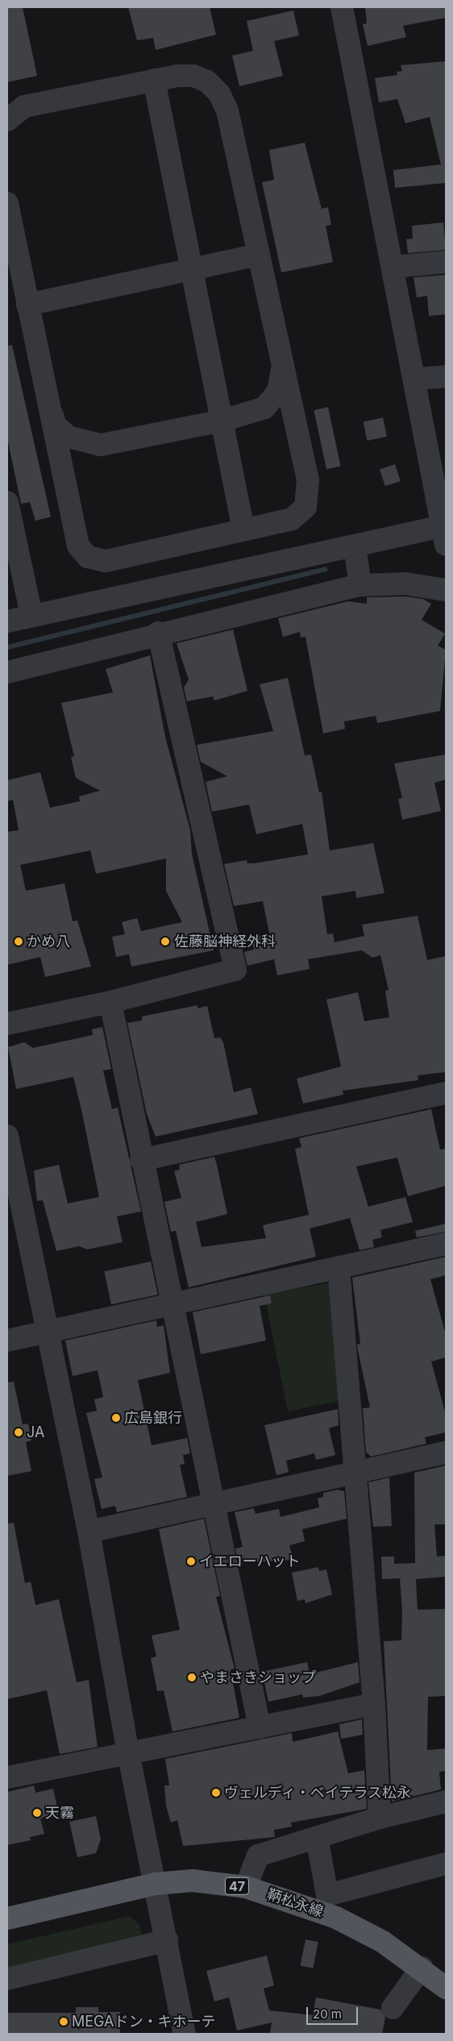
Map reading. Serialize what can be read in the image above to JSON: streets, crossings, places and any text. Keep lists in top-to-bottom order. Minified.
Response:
{"streets":{"main road":["47","鞆松永線"]},"places":["かめ八","佐藤脳神経外科","広島銀行","JA","イエローハット","やまさきショップ","ヴェルディ・ベイテラス松永","天霧","MEGAドン・キホーテ"],"scale_bar":"20 m"}
